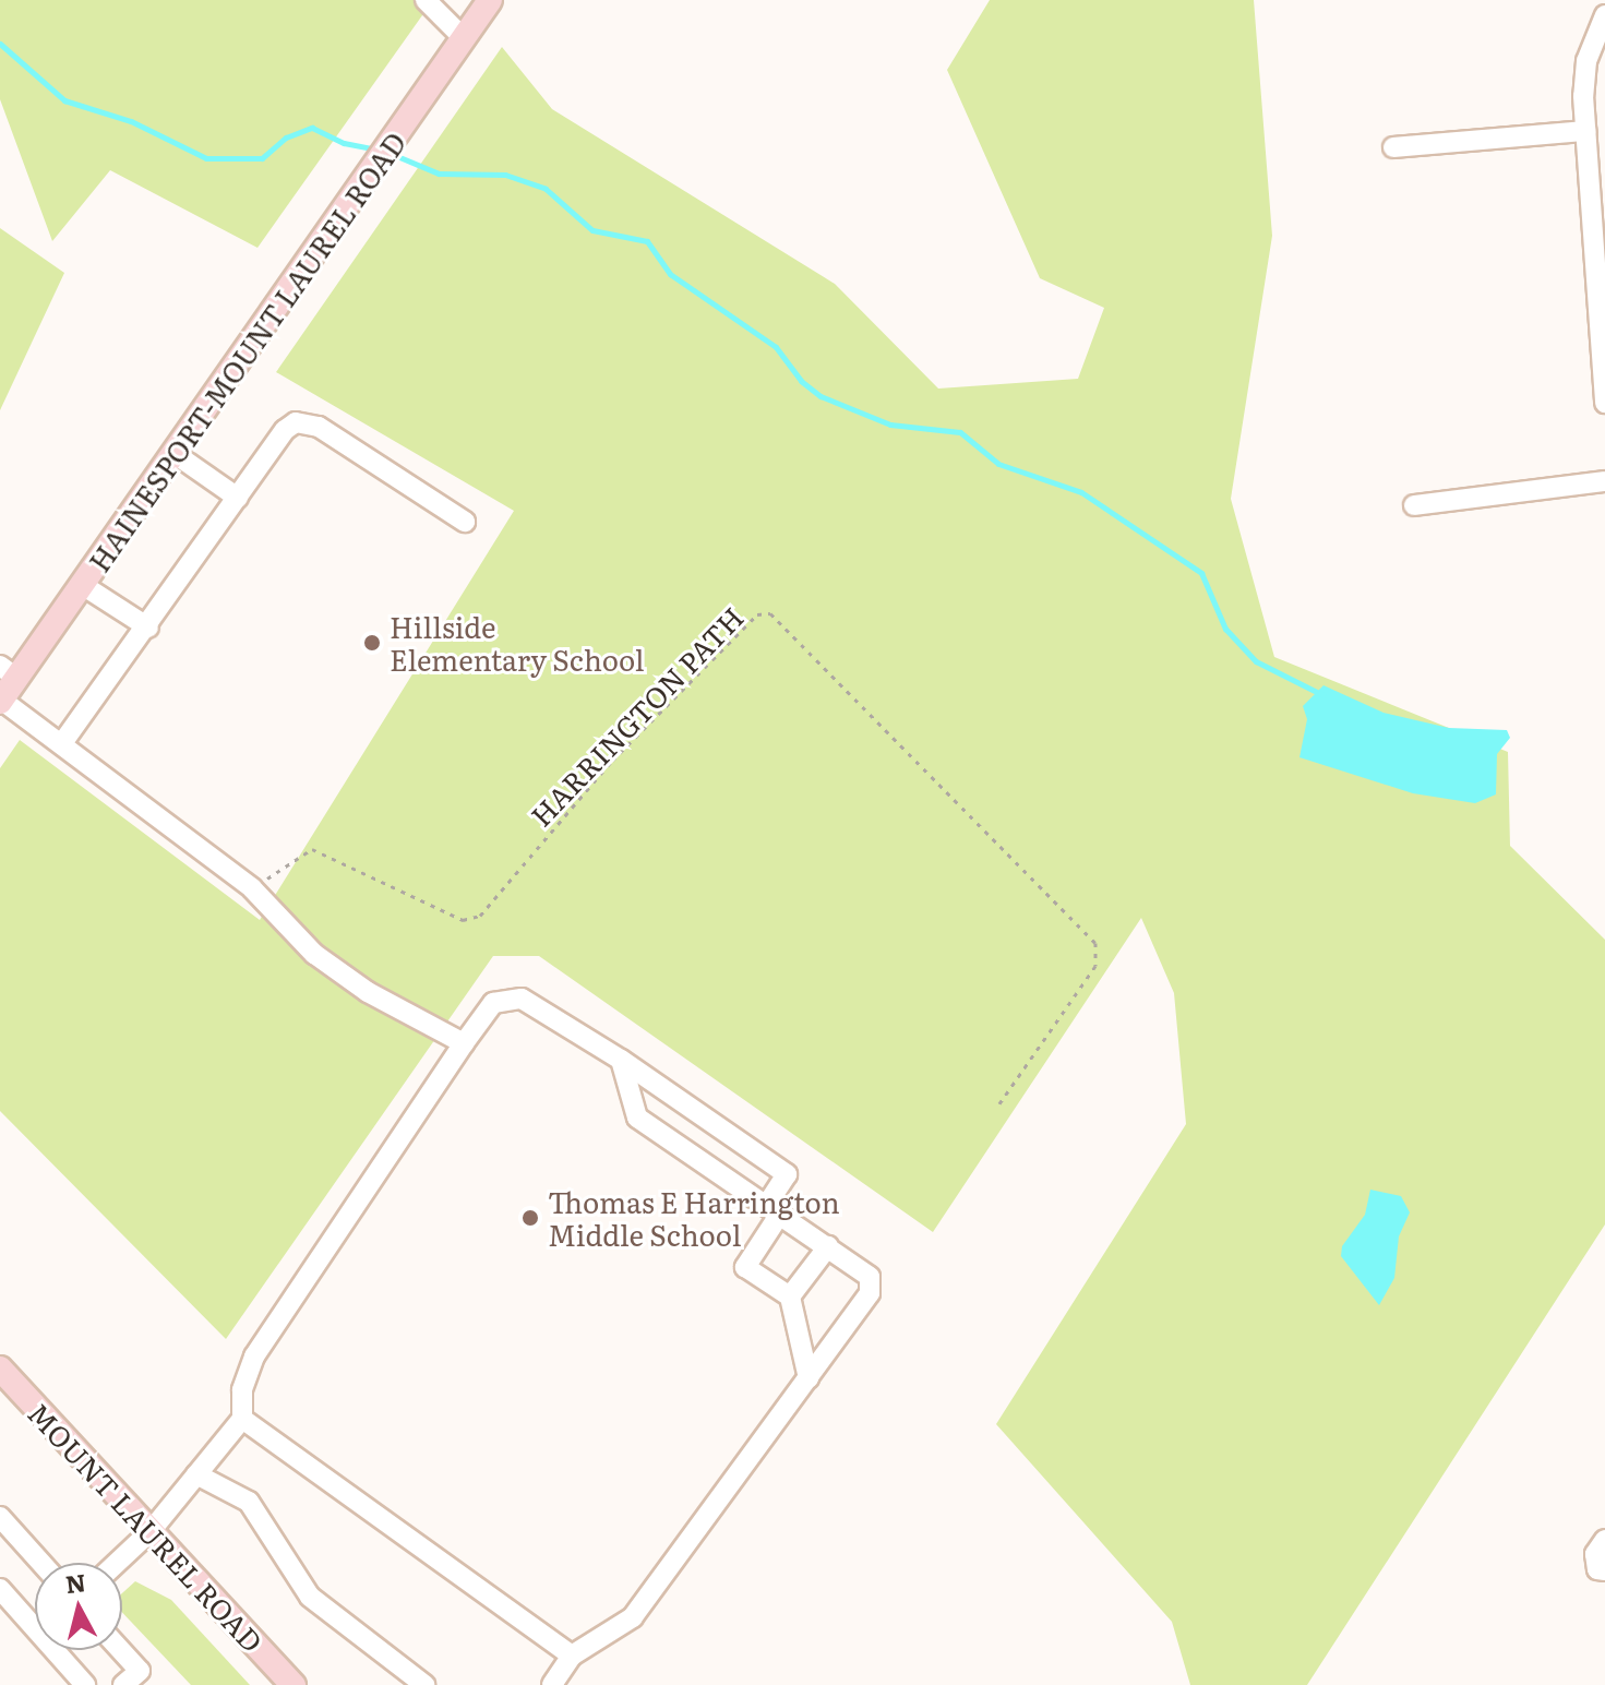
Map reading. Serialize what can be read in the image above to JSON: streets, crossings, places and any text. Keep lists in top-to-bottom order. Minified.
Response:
{"streets":{"main road":["HAINESPORT-MOUNT LAUREL ROAD","MOUNT LAUREL ROAD"],"path":["HARRINGTON PATH"]},"places":["Hillside Elementary School","Thomas E Harrington Middle School"],"north":"top"}
